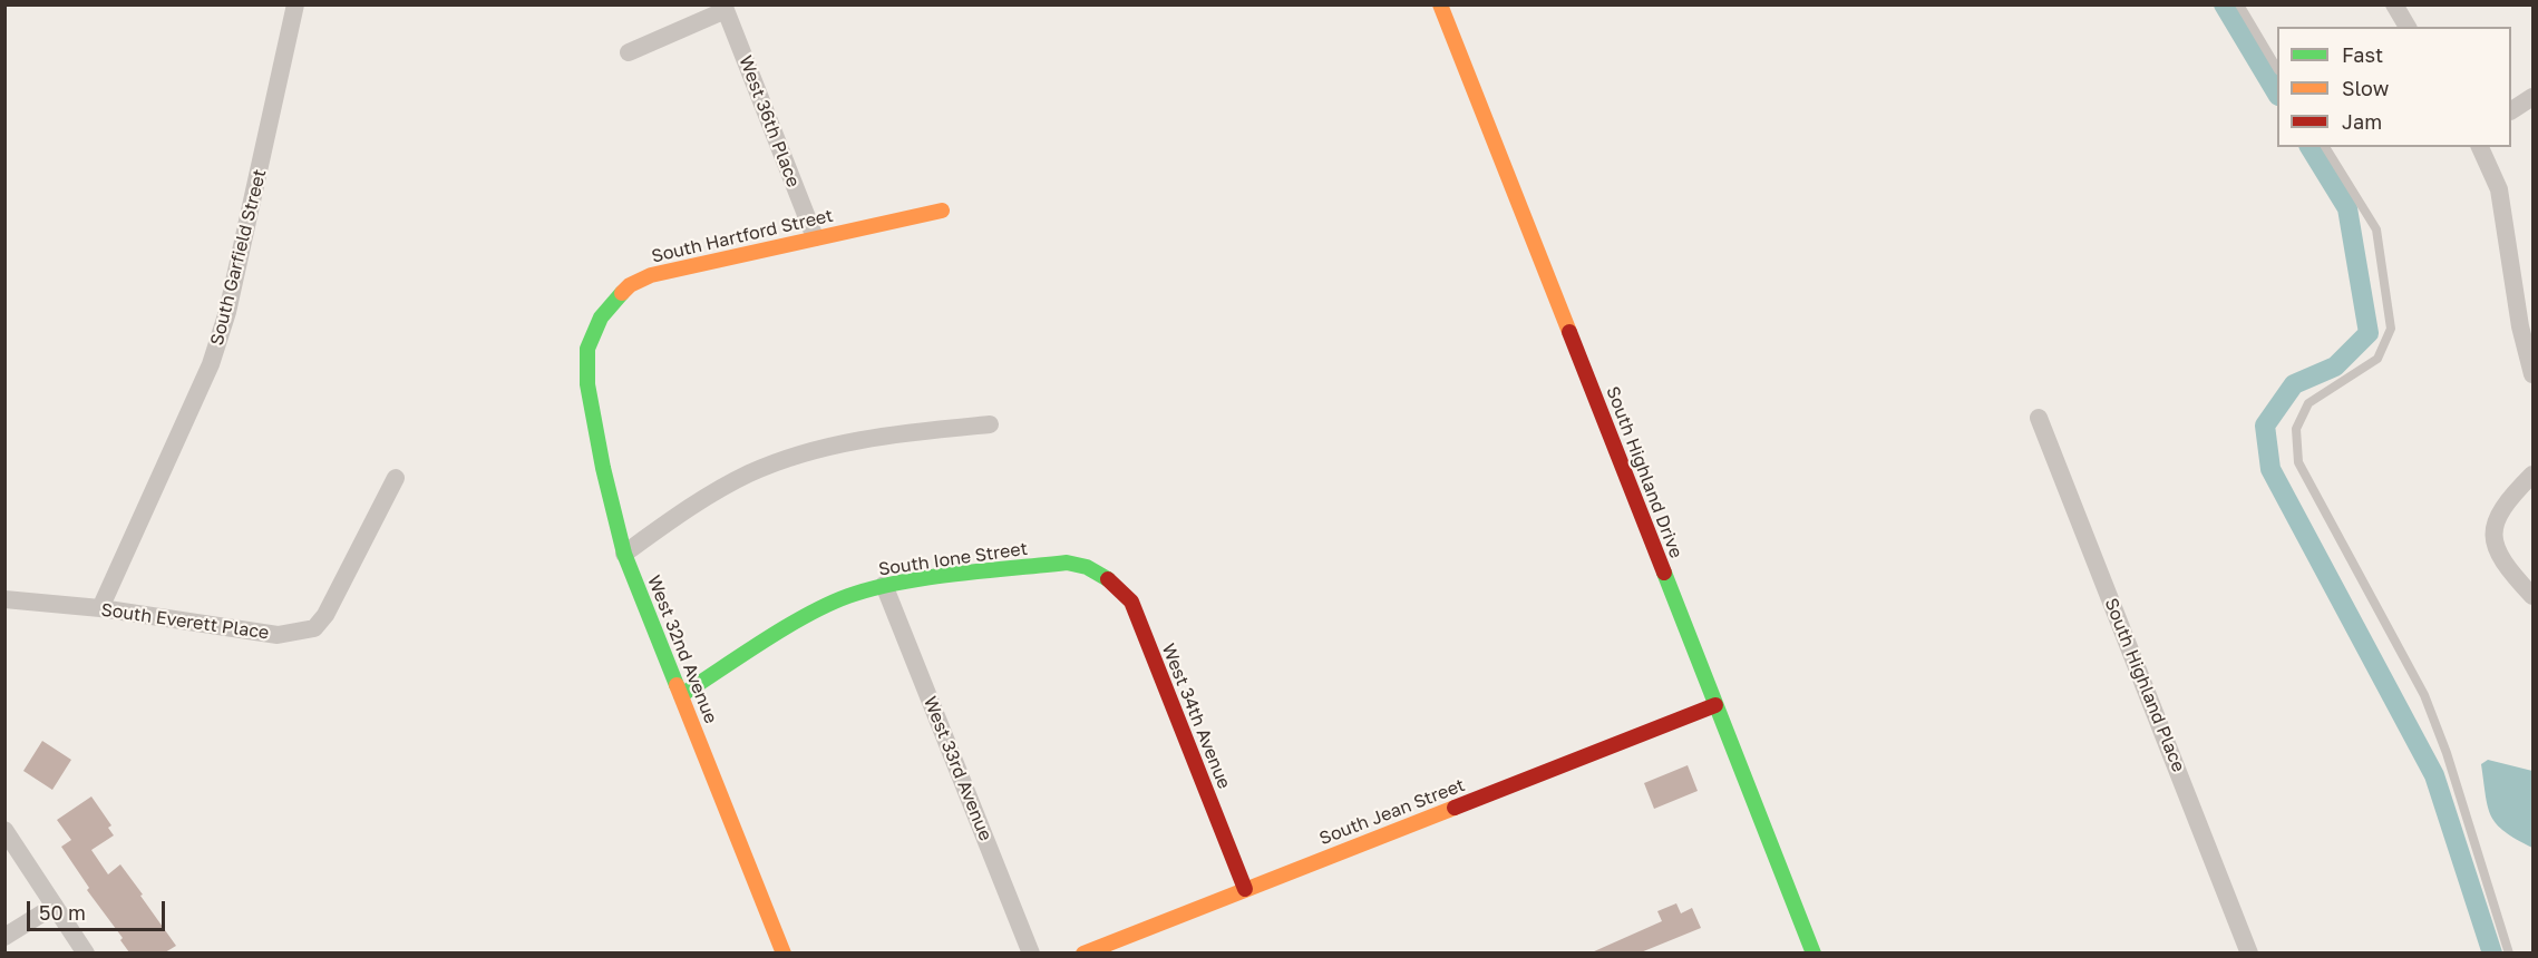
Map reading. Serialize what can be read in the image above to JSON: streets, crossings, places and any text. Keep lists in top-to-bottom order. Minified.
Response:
{"streets":{"street":["West 36th Place","South Hartford Street","South Garfield Street","South Highland Drive","South Ione Street","South Everett Place","West 32nd Avenue","South Highland Place","West 34th Avenue","West 33rd Avenue","South Jean Street"]},"crossings":[["West 36th Place","South Hartford Street"],["South Hartford Street","West 32nd Avenue"],["South Garfield Street","South Everett Place"],["South Highland Drive","South Jean Street"],["South Ione Street","West 32nd Avenue"],["South Ione Street","West 34th Avenue"],["South Ione Street","West 33rd Avenue"],["West 34th Avenue","South Jean Street"]],"legend":["Fast","Slow","Jam"],"scale_bar":"50 m"}
